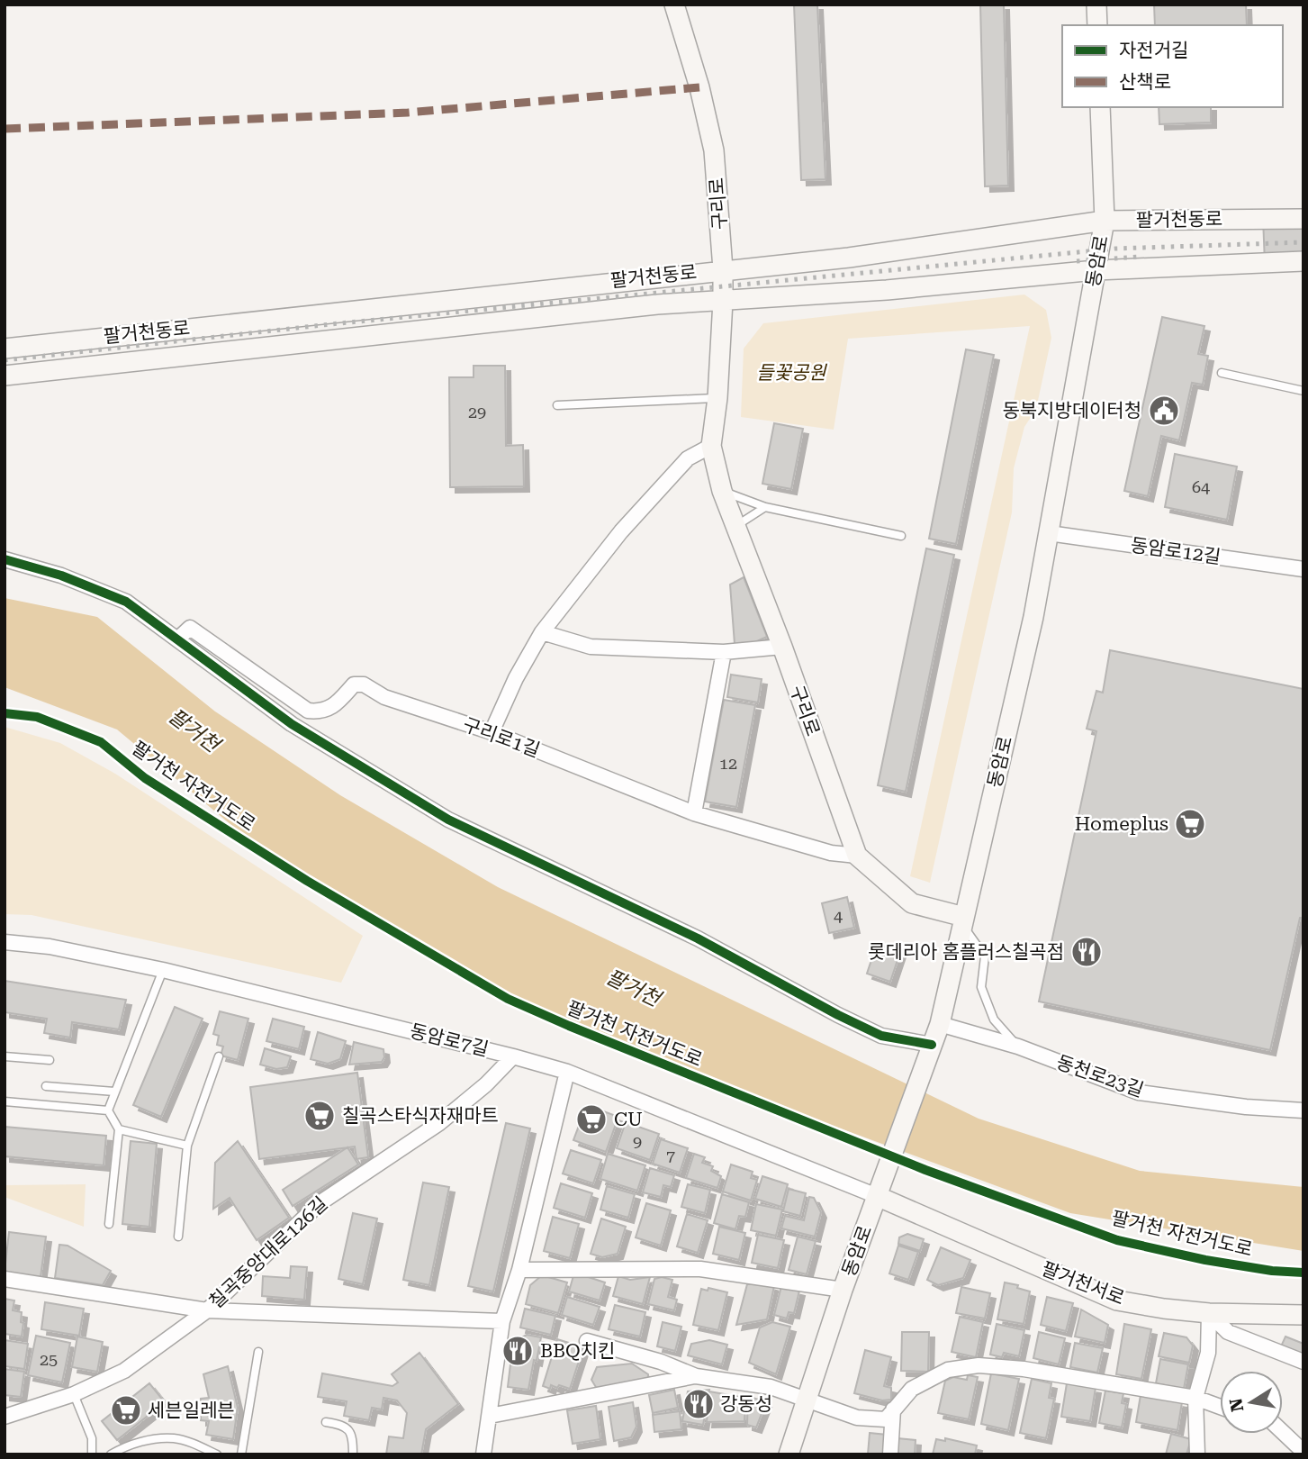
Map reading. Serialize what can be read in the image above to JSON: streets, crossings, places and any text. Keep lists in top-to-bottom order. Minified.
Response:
{"streets":{"main road":["구리로","팔거천동로","동암로","팔거천서로"],"street":["동암로12길","구리로1길","동암로7길","동천로23길","칠곡중앙대로126길"],"cycle path":["팔거천 자전거도로"]},"crossings":[["구리로","팔거천동로"],["구리로","동암로"],["구리로","구리로1길"],["팔거천동로","동암로"],["동암로","동암로12길"],["동암로","동암로7길"],["동암로","동천로23길"],["동암로","팔거천서로"],["동암로7길","칠곡중앙대로126길"],["동암로7길","팔거천서로"]],"water":["팔거천"],"parks":["들꽃공원"],"places":{"public building":["동북지방데이터청"],"supermarket":["Homeplus","칠곡스타식자재마트","CU","세븐일레븐"],"restaurant":["롯데리아 홈플러스칠곡점","BBQ치킨","강동성"]},"house_numbers":["29","64","12","4","9","7","25"],"legend":["자전거길","산책로"],"north":"left"}
